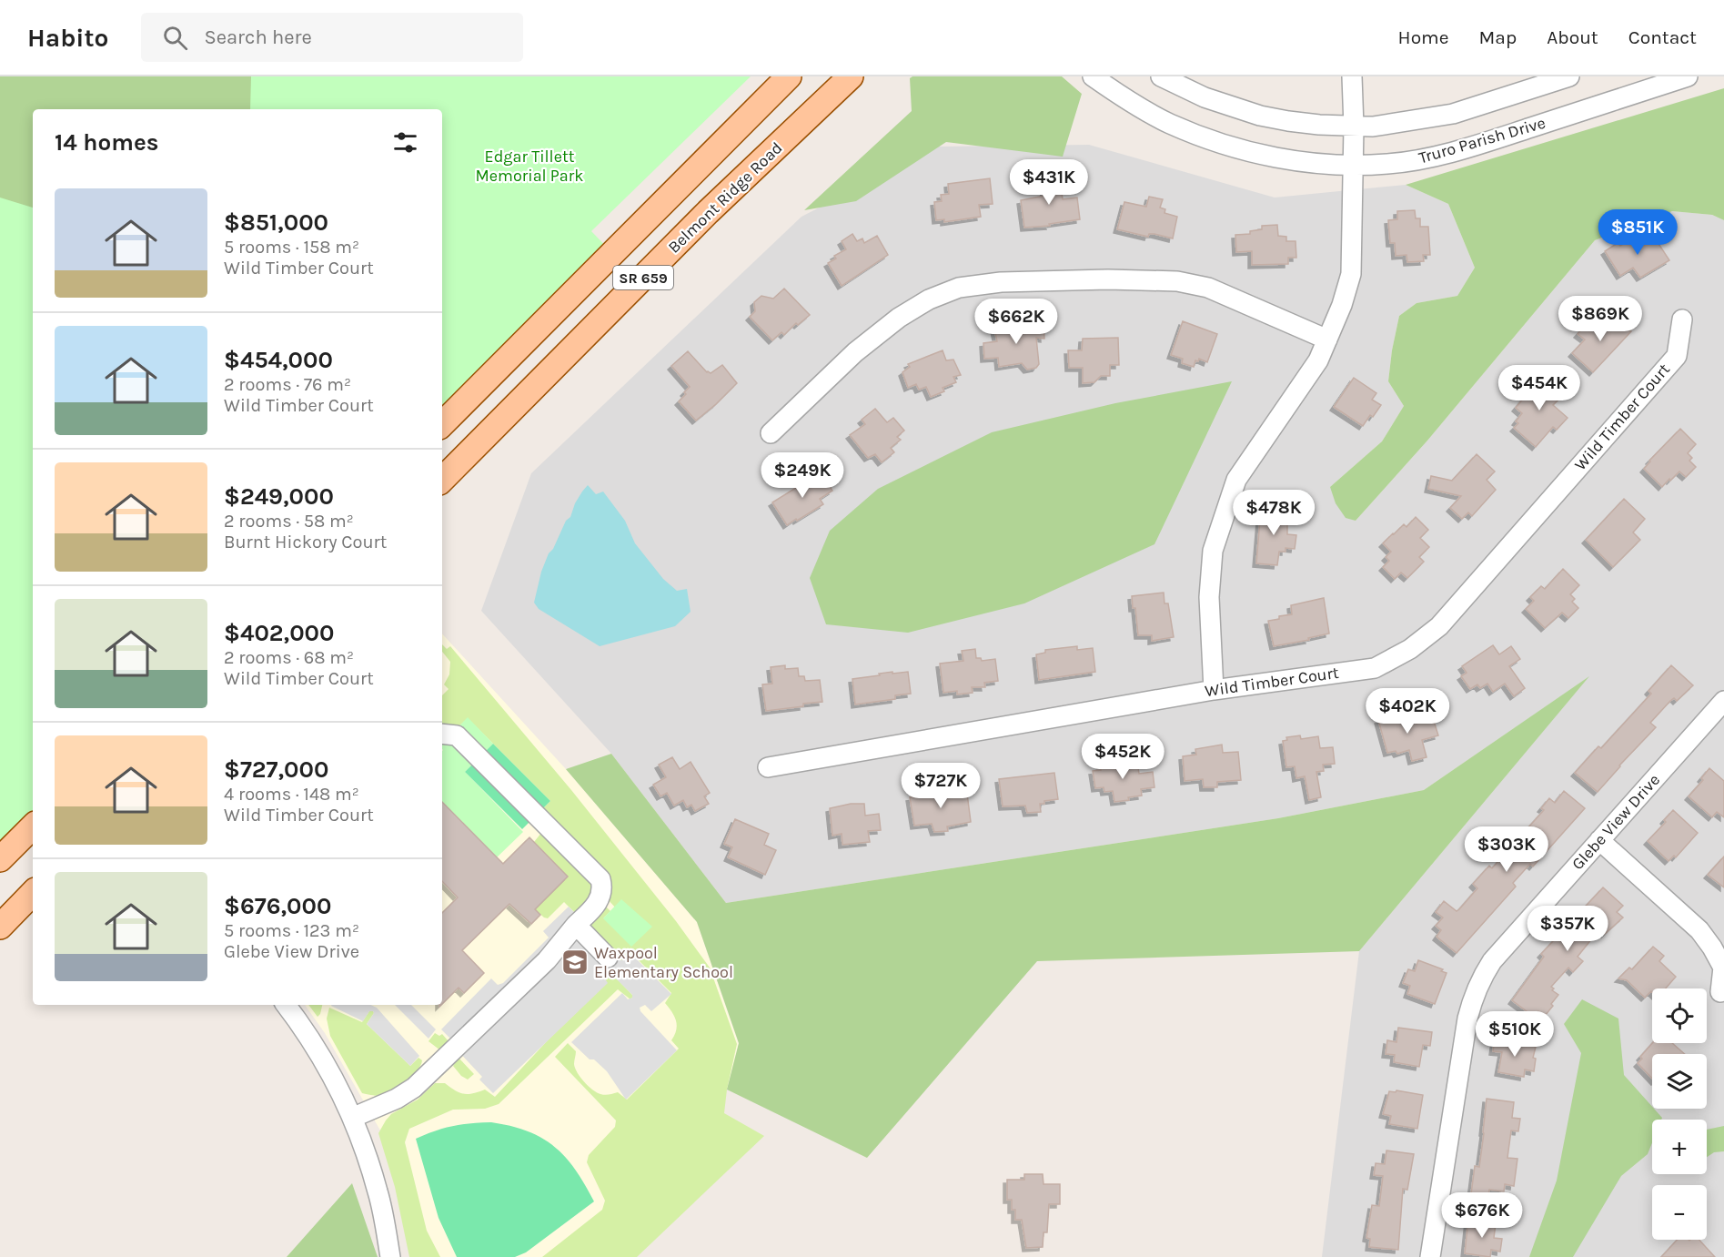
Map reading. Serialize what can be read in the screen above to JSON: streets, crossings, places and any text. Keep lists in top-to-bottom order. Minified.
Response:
{"streets":{"main road":["Belmont Ridge Road","SR 659"],"street":["Truro Parish Drive","Wild Timber Court","Glebe View Drive"]},"parks":["Edgar Tillett Memorial Park"],"places":{"school or university":["Waxpool Elementary School"]},"page":{"header":"Habito","search":"Search here","nav":["Home","Map","About","Contact"],"heading":"14 homes","price":["$431K","$851K","$869K","$662K","$454K","$249K","$478K","$402K","$452K","$727K","$303K","$357K","$510K","$676K"],"list":[{"name":"$851,000","note":"5 rooms · 158 m² · Wild Timber Court"},{"name":"$454,000","note":"2 rooms · 76 m² · Wild Timber Court"},{"name":"$249,000","note":"2 rooms · 58 m² · Burnt Hickory Court"},{"name":"$402,000","note":"2 rooms · 68 m² · Wild Timber Court"},{"name":"$727,000","note":"4 rooms · 148 m² · Wild Timber Court"},{"name":"$676,000","note":"5 rooms · 123 m² · Glebe View Drive"}],"map_buttons":["+","−"]}}
